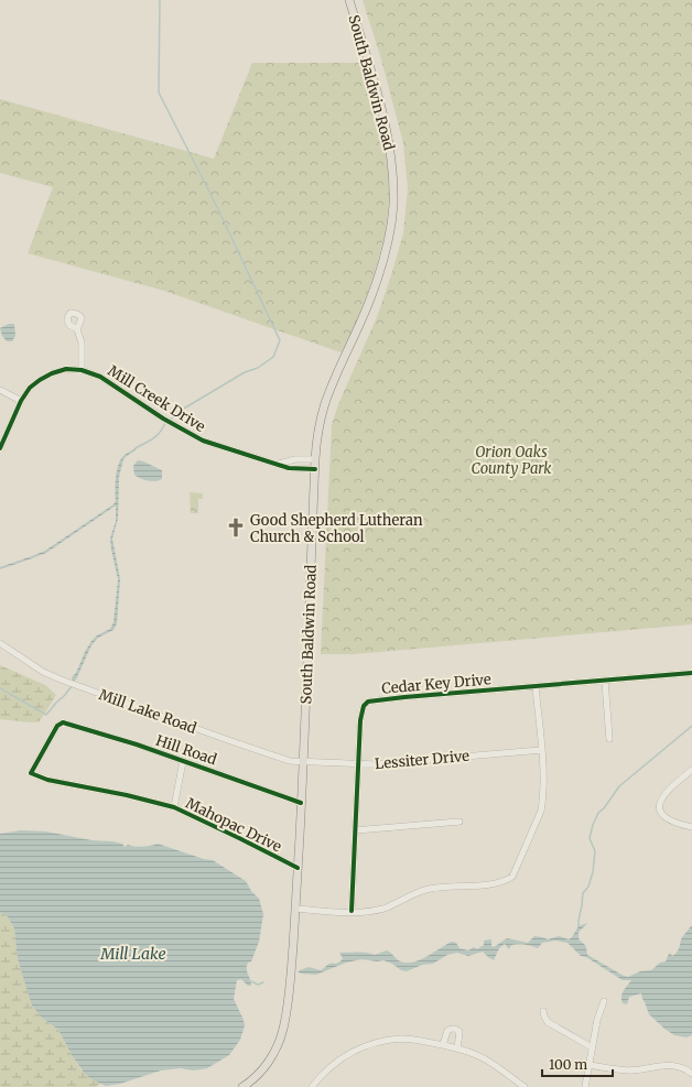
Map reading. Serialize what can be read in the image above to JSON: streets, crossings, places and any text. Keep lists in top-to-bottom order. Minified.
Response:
{"streets":{"main road":["South Baldwin Road"],"street":["Mill Creek Drive","Cedar Key Drive","Mill Lake Road","Hill Road","Lessiter Drive","Mahopac Drive"]},"crossings":[["South Baldwin Road","Mill Creek Drive"],["South Baldwin Road","Mill Lake Road"],["South Baldwin Road","Hill Road"],["South Baldwin Road","Lessiter Drive"],["South Baldwin Road","Mahopac Drive"],["Cedar Key Drive","Lessiter Drive"],["Mill Lake Road","Lessiter Drive"],["Hill Road","Mahopac Drive"]],"water":["Mill Lake"],"parks":["Orion Oaks County Park"],"places":{"church":["Good Shepherd Lutheran Church & School"]},"scale_bar":"100 m"}
